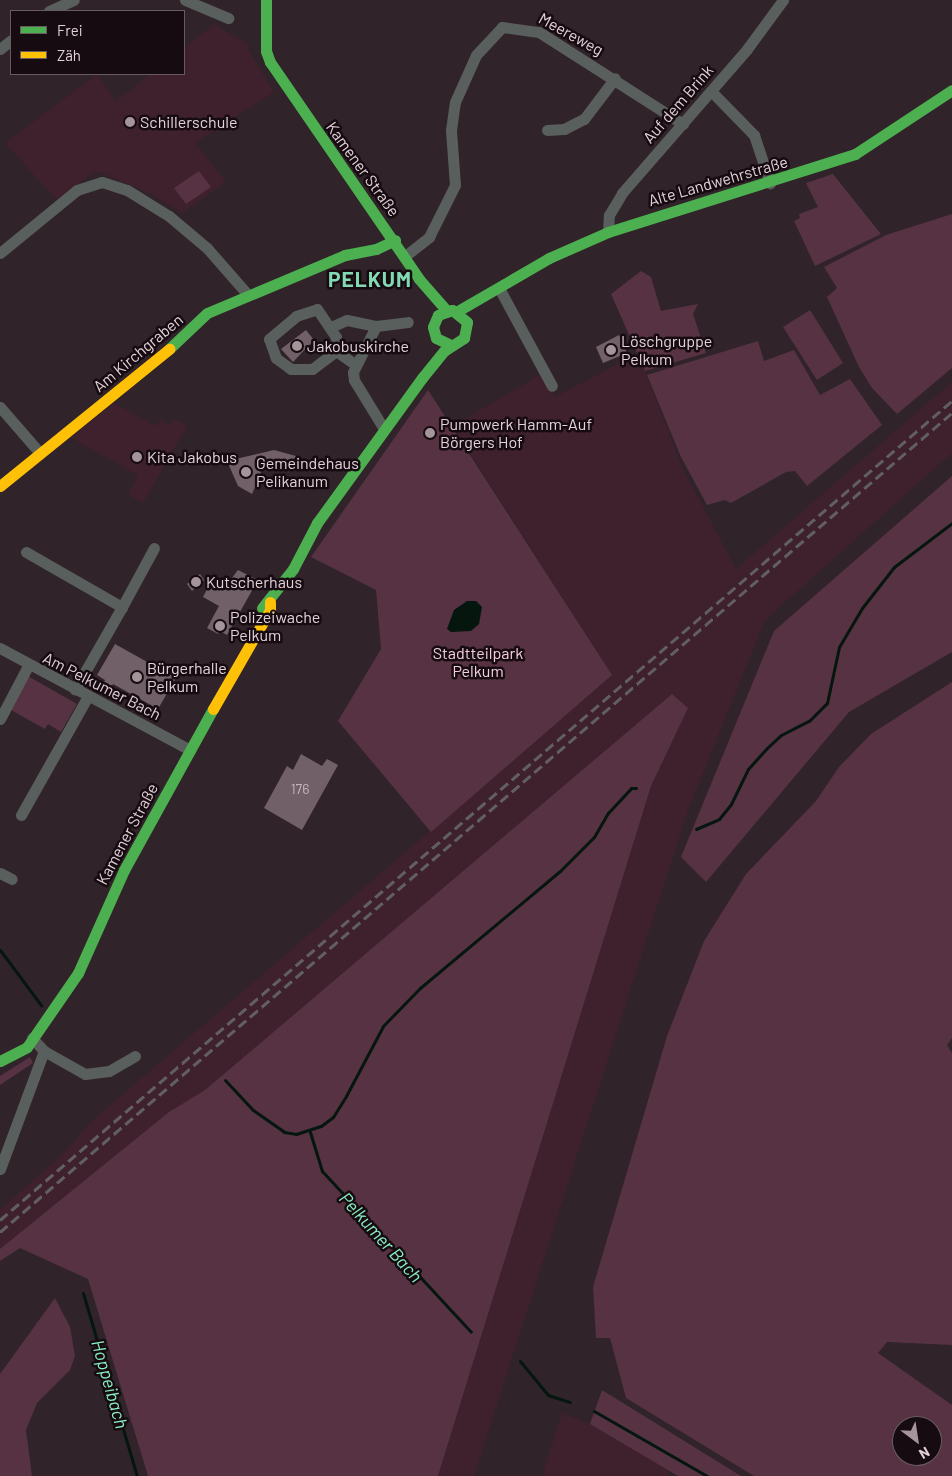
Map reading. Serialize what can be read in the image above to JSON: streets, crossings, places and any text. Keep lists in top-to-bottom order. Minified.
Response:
{"streets":{"main road":["Kamener Straße","Alte Landwehrstraße","Am Kirchgraben"],"street":["Meereweg","Auf dem Brink","Am Pelkumer Bach"]},"crossings":[["Meereweg","Auf dem Brink"],["Meereweg","Kamener Straße"],["Auf dem Brink","Alte Landwehrstraße"],["Kamener Straße","Alte Landwehrstraße"],["Kamener Straße","Am Kirchgraben"],["Kamener Straße","Am Pelkumer Bach"]],"districts":["PELKUM"],"water":["Pelkumer Bach","Hoppeibach"],"parks":["Stadtteilpark Pelkum"],"places":["Schillerschule","Jakobuskirche","Löschgruppe Pelkum","Pumpwerk Hamm-Auf Börgers Hof","Kita Jakobus","Gemeindehaus Pelikanum","Kutscherhaus","Polizeiwache Pelkum","Bürgerhalle Pelkum"],"house_numbers":["176"],"legend":["Frei","Zäh"],"north":"bottom right"}
